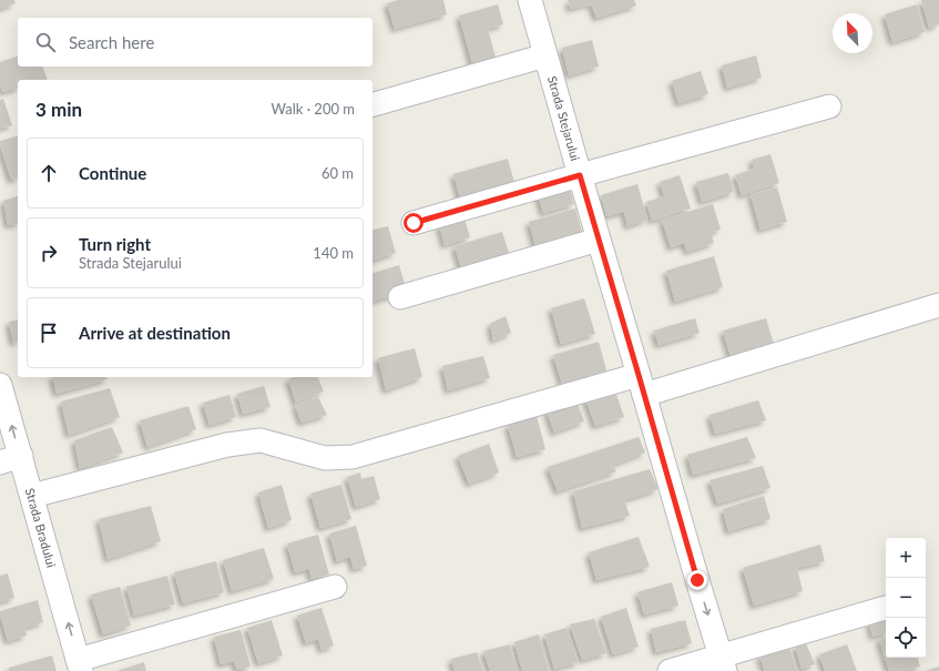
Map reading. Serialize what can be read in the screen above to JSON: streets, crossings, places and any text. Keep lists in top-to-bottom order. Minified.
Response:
{"streets":{"street":["Strada Stejarului","Strada Bradului"]},"one_way":["Strada Stejarului","Strada Bradului"],"north":"top left","page":{"search":"Search here","heading":["3 min","Walk · 200 m"],"list":[["Continue","60 m"],["Turn right","Strada Stejarului","140 m"],"Arrive at destination"],"map_buttons":["+","−"]}}
